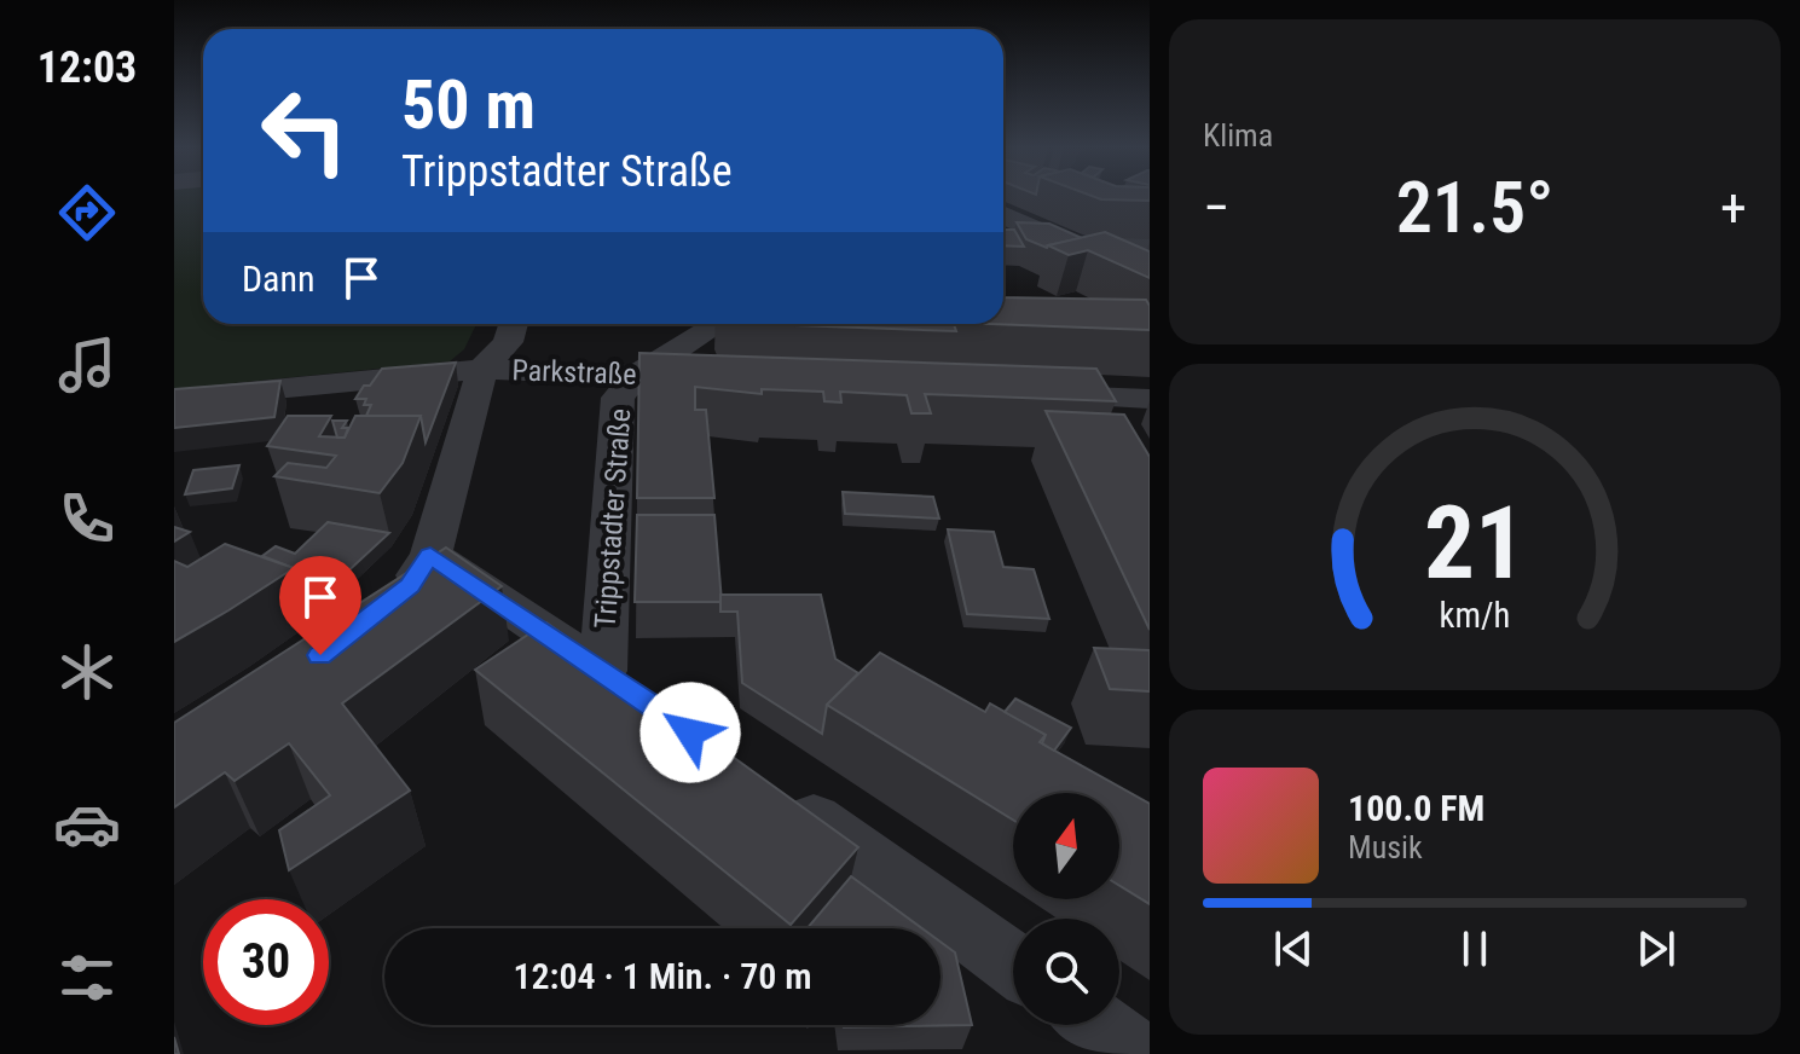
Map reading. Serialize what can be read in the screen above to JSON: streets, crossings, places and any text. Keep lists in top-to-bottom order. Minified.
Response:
{"streets":{"street":["Parkstraße","Trippstadter Straße"]},"crossings":[["Parkstraße","Trippstadter Straße"]],"north":"top","page":{"tabs":"12:03","tile":"Klima","turn":["50 m","Trippstadter Straße"],"heat":["−","21.5°","+"],"then":"Dann","song":["100.0 FM","Musik"],"limit":"30","trip":"12:04 · 1 Min. · 70 m","gauge":["21","km/h"]}}
